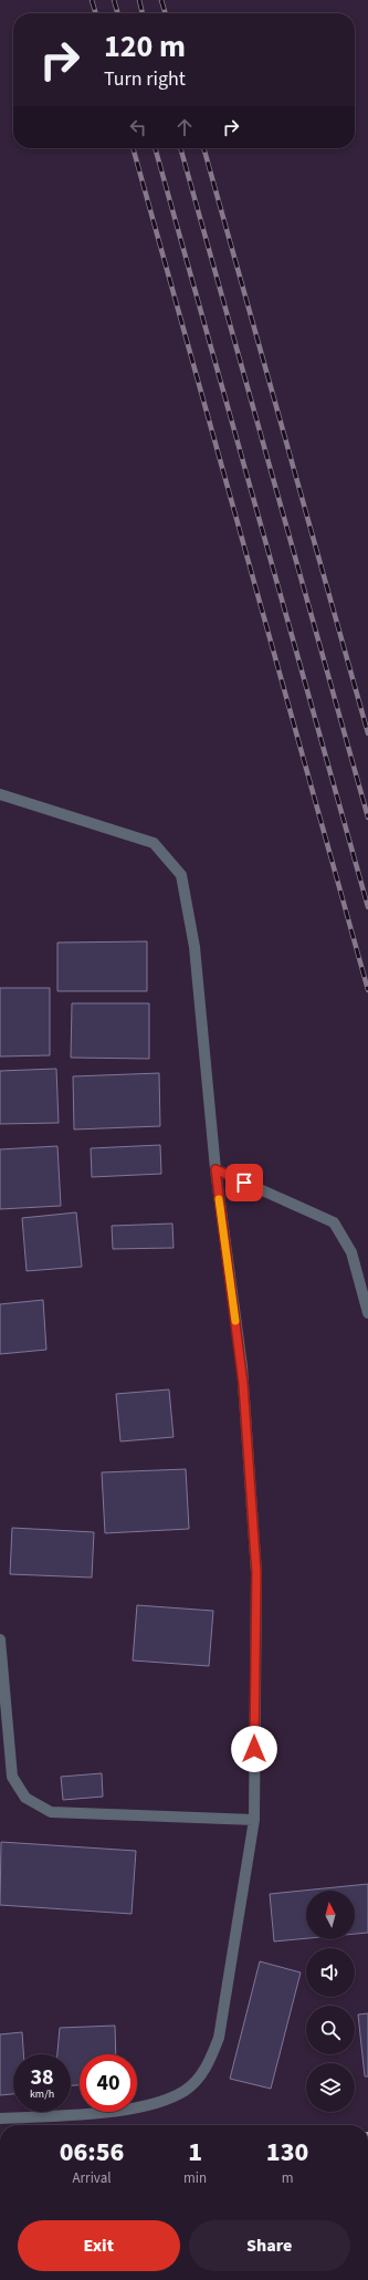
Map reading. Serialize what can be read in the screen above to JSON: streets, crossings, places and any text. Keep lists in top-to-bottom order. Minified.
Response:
{"north":"top","page":{"turn":["120 m","Turn right"],"speed":"38 km/h","limit":"40","eta":["06:56","Arrival","1","min","130","m"],"buttons":["Exit","Share"]}}
